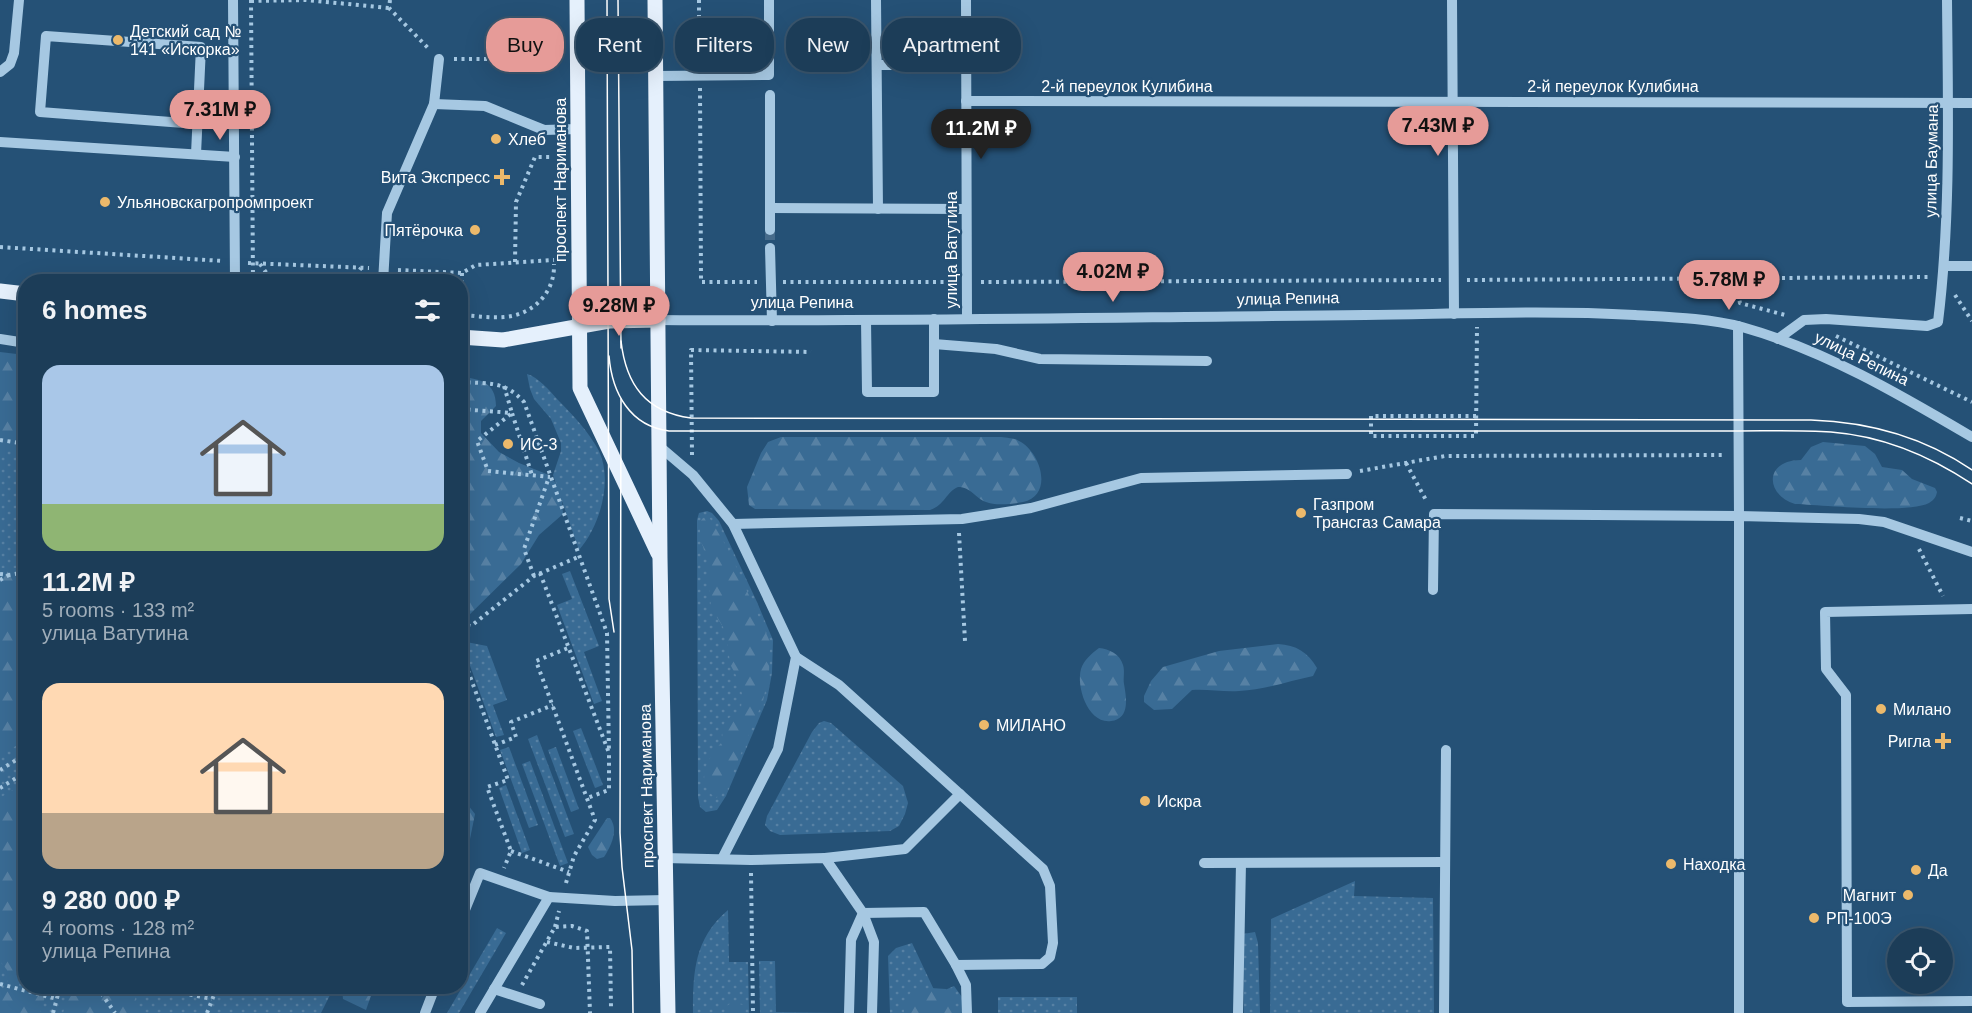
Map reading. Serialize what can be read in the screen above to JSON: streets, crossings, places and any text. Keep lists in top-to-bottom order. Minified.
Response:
{"streets":{"main road":["проспект Нариманова","улица Репина"],"street":["2-й переулок Кулибина","улица Баумана","улица Ватутина"]},"crossings":[["2-й переулок Кулибина","улица Баумана"],["2-й переулок Кулибина","улица Ватутина"],["проспект Нариманова","улица Репина"],["улица Ватутина","улица Репина"]],"places":{"other":["Детский сад № 141 «Искорка»","Хлеб","Ульяновскагропромпроект","Пятёрочка","ИС-3","Газпром Трансгаз Самара","Милано","МИЛАНО","Искра","Находка","Да","Магнит","РП-100Э"],"health":["Вита Экспресс","Ригла"]},"page":{"chip":["Buy","Rent","Filters","New","Apartment"],"price":["7.31M ₽","7.43M ₽","11.2M ₽","4.02M ₽","5.78M ₽","9.28M ₽"],"heading":"6 homes","list":[{"name":"11.2M ₽","note":"5 rooms · 133 m² · улица Ватутина"},{"name":"9 280 000 ₽","note":"4 rooms · 128 m² · улица Репина"}]}}
